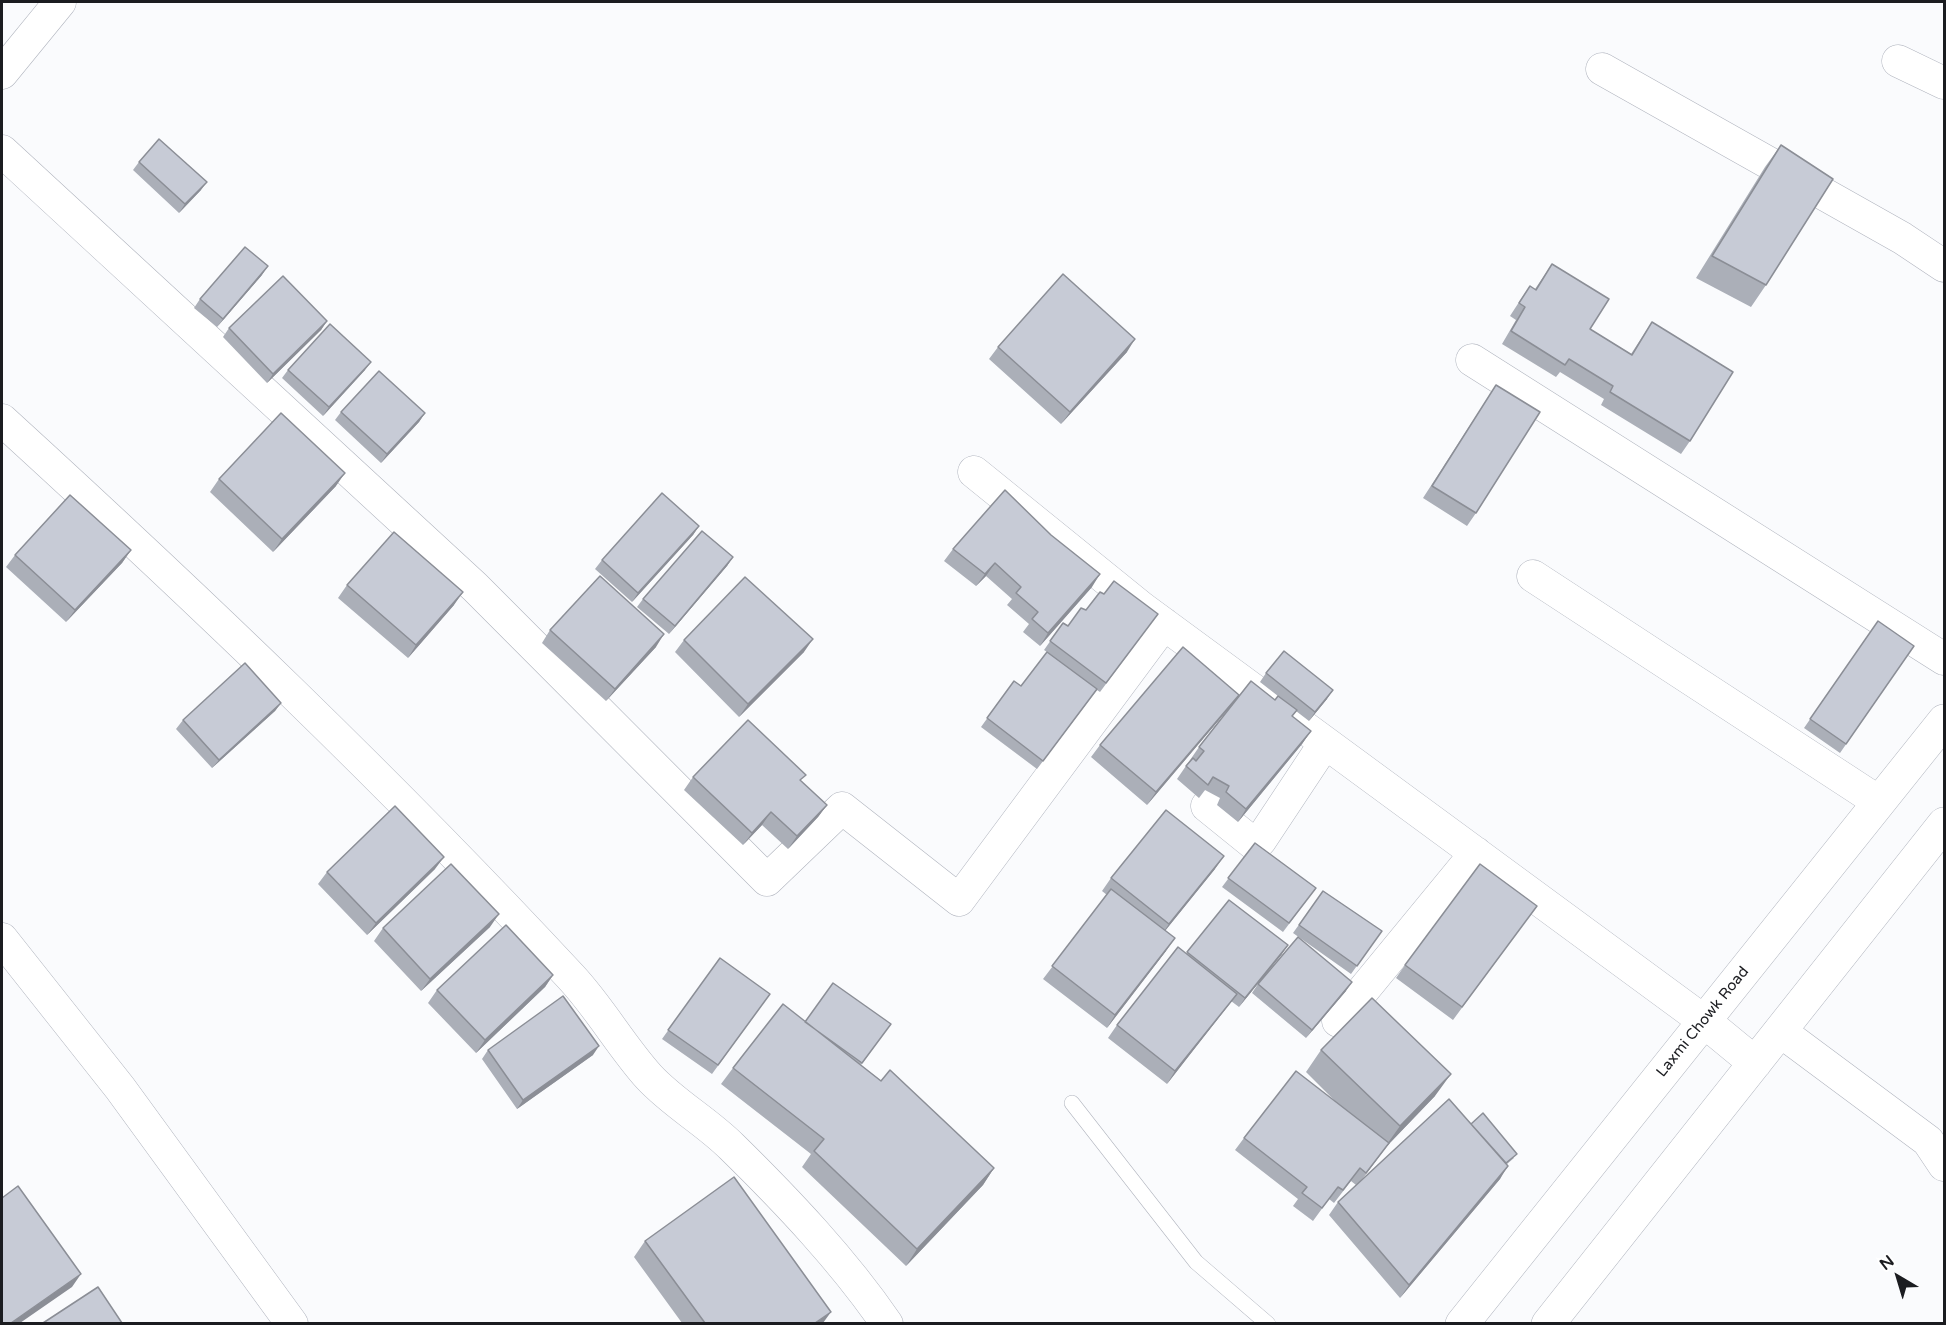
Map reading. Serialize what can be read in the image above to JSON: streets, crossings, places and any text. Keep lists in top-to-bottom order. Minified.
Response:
{"streets":{"main road":["Laxmi Chowk Road"]},"north":"top left"}
